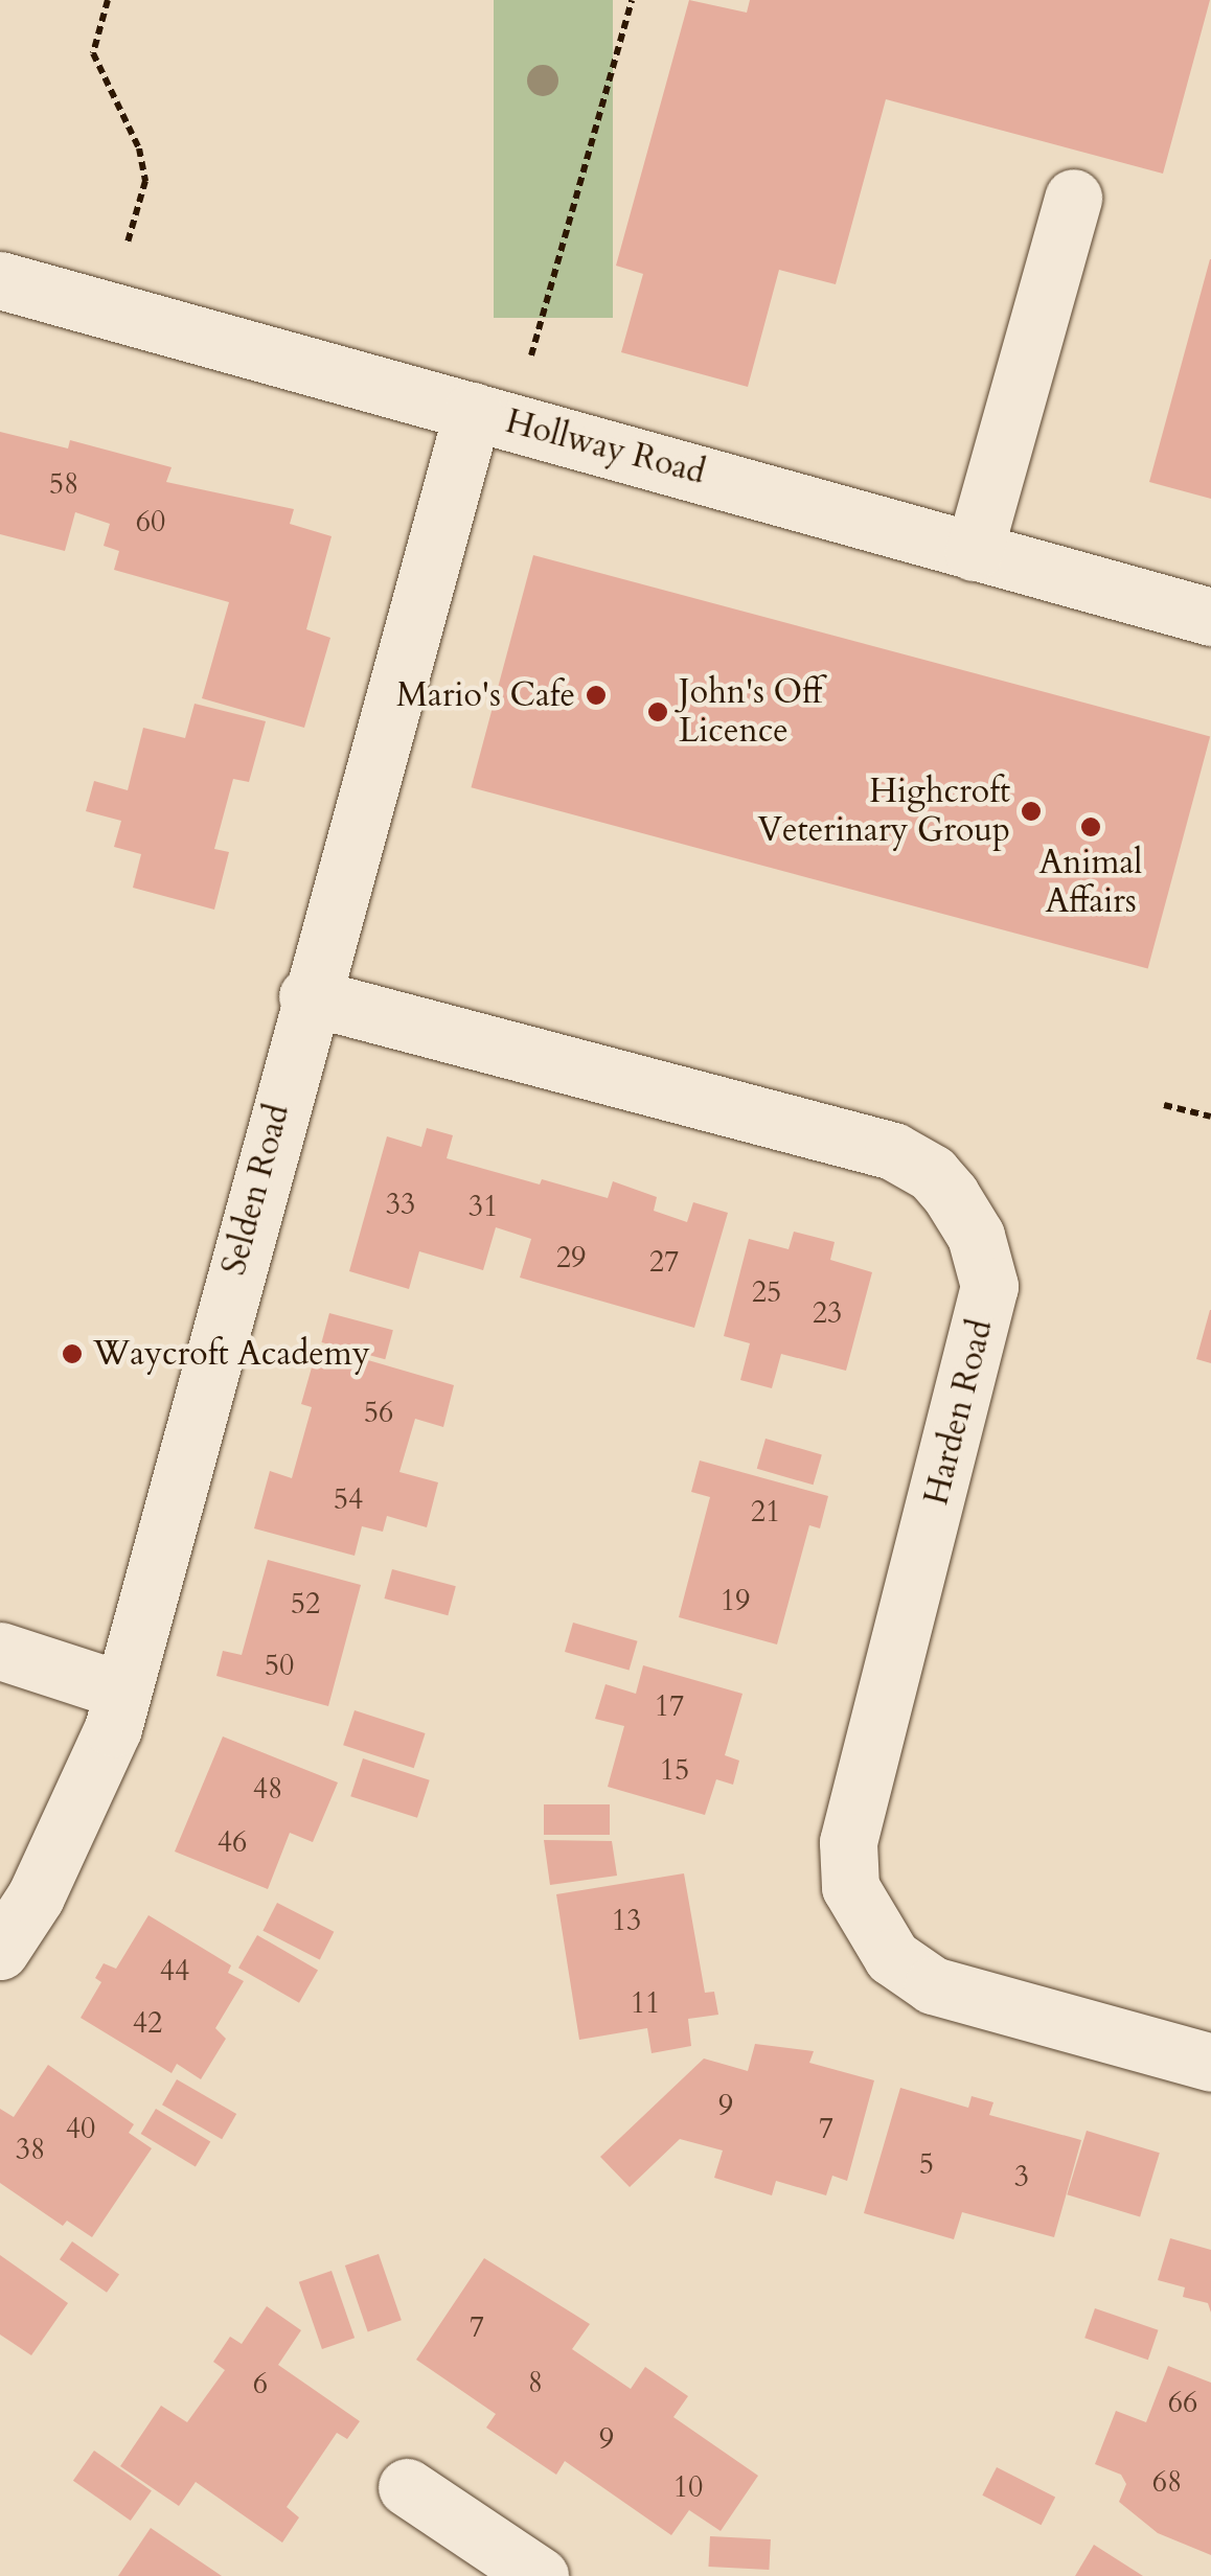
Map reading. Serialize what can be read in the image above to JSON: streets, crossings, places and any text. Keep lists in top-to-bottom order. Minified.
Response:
{"streets":{"street":["Hollway Road","Selden Road","Harden Road"]},"crossings":[["Hollway Road","Selden Road"],["Selden Road","Harden Road"]],"places":["Mario's Cafe","John's Off Licence","Highcroft Veterinary Group","Animal Affairs","Waycroft Academy"],"house_numbers":["58","60","33","31","29","27","25","23","56","54","21","19","52","50","17","15","48","46","13","44","11","42","9","40","7","38","5","3","7","8","6","66","9","68","10"]}
